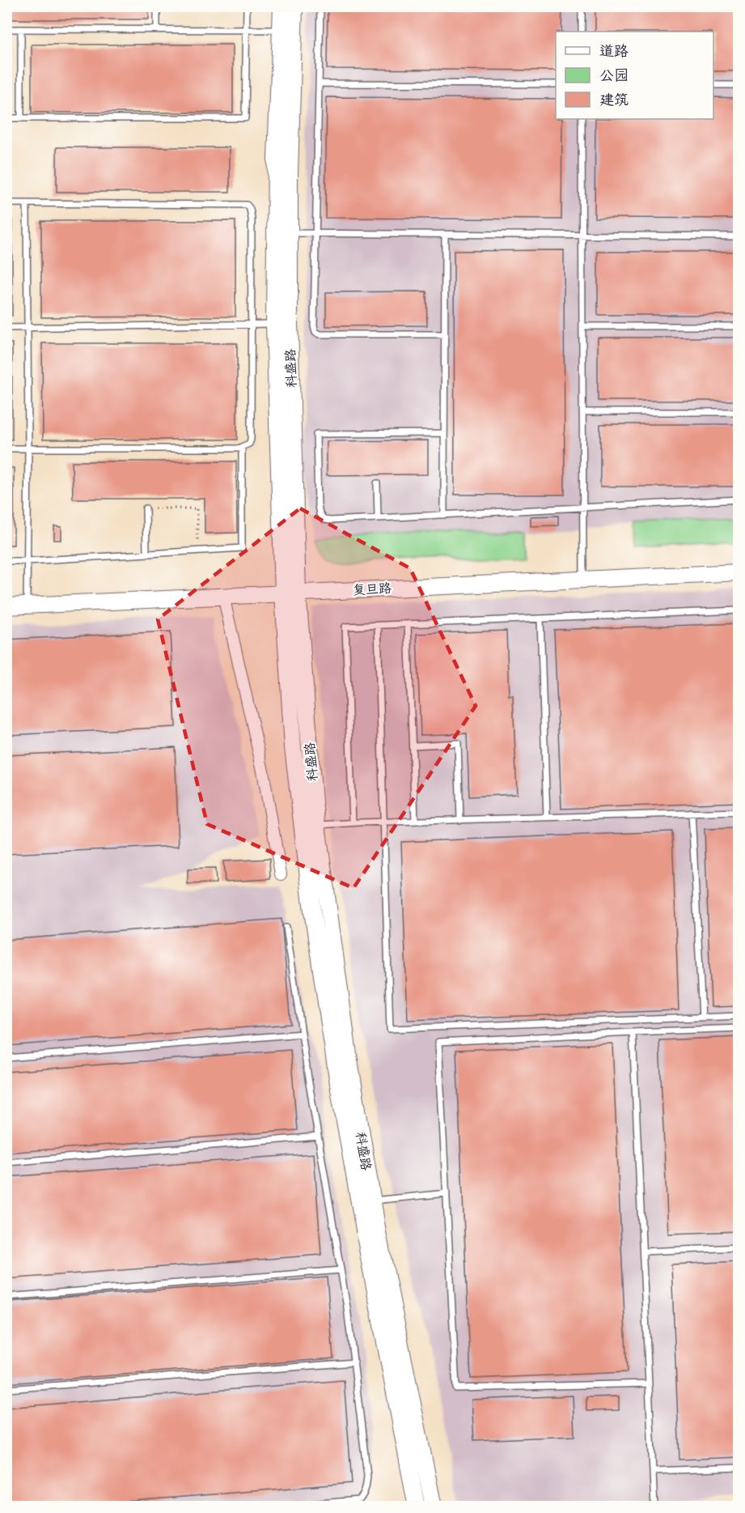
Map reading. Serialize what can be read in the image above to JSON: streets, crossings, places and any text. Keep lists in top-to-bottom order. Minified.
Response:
{"streets":{"street":["科盛路","复旦路"]},"crossings":[["科盛路","复旦路"]],"legend":["道路","公园","建筑"]}
